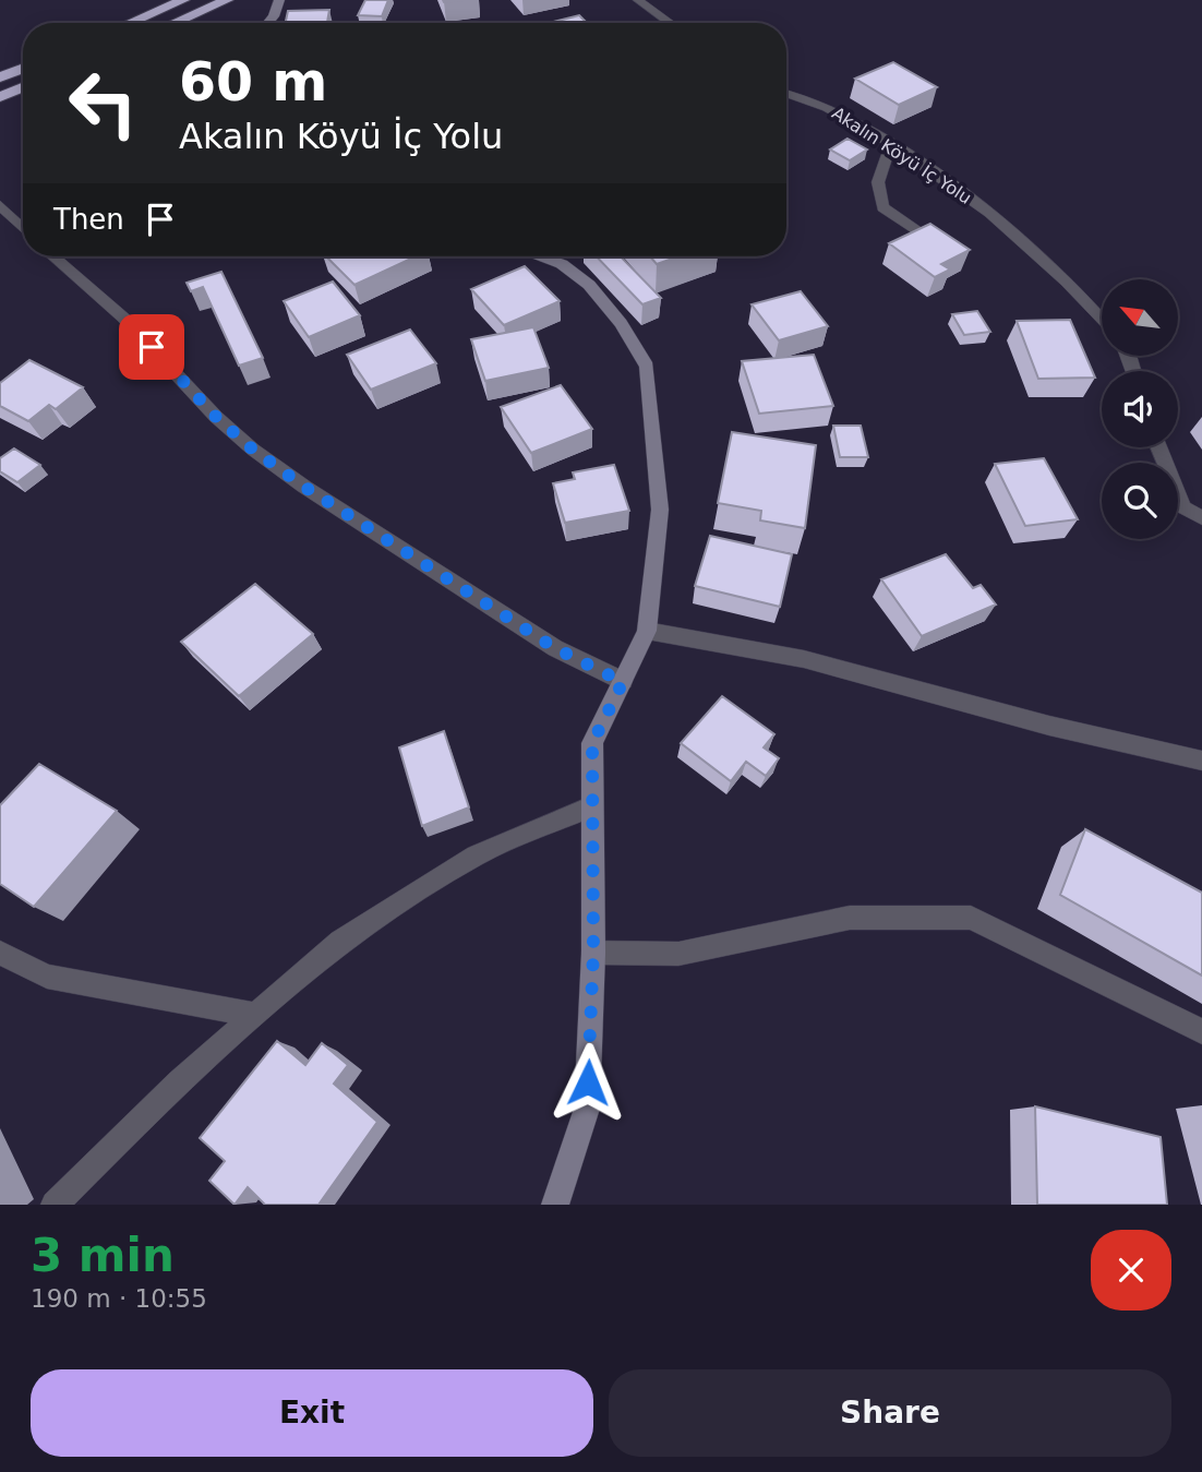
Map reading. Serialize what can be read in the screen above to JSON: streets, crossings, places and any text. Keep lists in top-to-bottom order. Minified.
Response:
{"streets":{"street":["Akalın Köyü İç Yolu"]},"north":"top left","page":{"turn":["60 m","Akalın Köyü İç Yolu"],"then":"Then","heading":["3 min","190 m · 10:55"],"buttons":["Exit","Share"]}}
